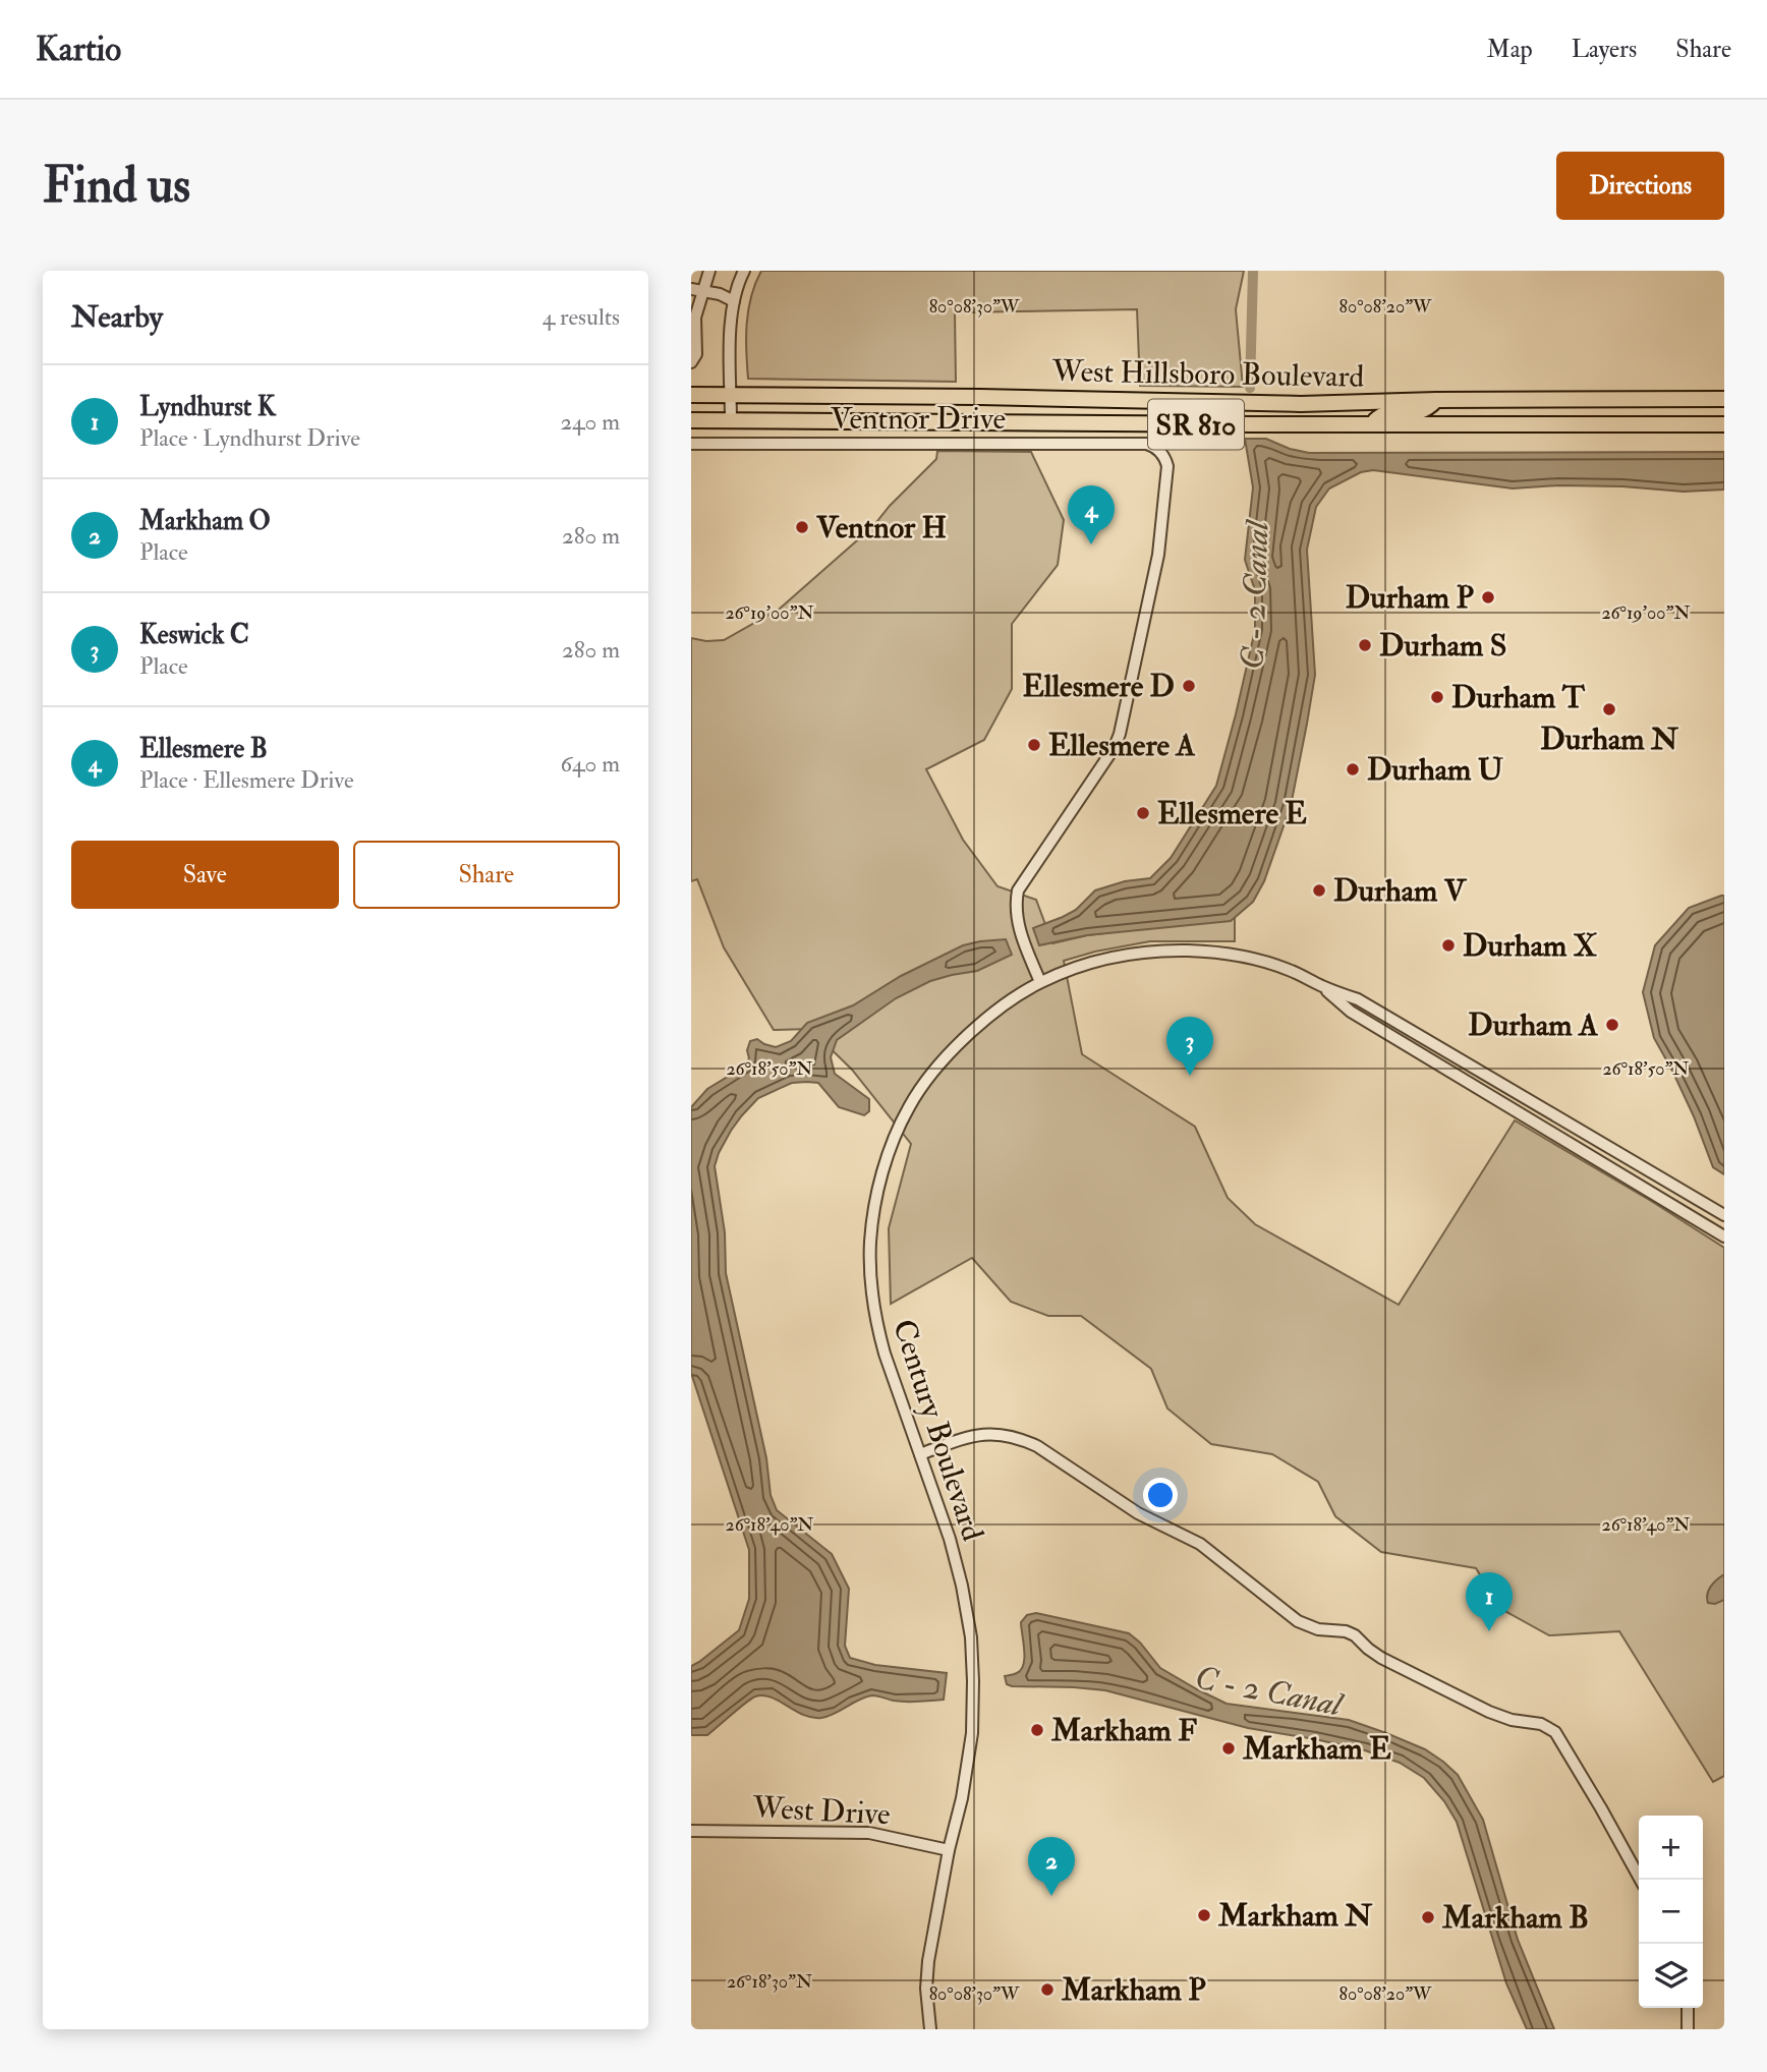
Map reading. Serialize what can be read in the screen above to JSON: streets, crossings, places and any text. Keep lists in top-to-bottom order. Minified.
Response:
{"streets":{"main road":["West Hillsboro Boulevard","SR 810"],"street":["Ventnor Drive","Century Boulevard","West Drive"]},"crossings":[["Ventnor Drive","Century Boulevard"],["Century Boulevard","West Drive"]],"water":["C - 2 Canal"],"places":["Ventnor H","Durham P","Durham S","Ellesmere D","Durham T","Durham N","Ellesmere A","Durham U","Ellesmere E","Durham V","Durham X","Durham A","Markham F","Markham E","Markham N","Markham B","Markham P"],"page":{"header":"Kartio","nav":["Map","Layers","Share"],"buttons":["Directions",["Save","Share"]],"title":"Find us","heading":["Nearby","4 results"],"list":[{"mark":"1","name":"Lyndhurst K","note":"Place · Lyndhurst Drive","value":"240 m"},{"mark":"2","name":"Markham O","note":"Place","value":"280 m"},{"mark":"3","name":"Keswick C","note":"Place","value":"280 m"},{"mark":"4","name":"Ellesmere B","note":"Place · Ellesmere Drive","value":"640 m"}],"pins":["4","3","1","2"],"map_buttons":["+","−"]},"coordinates":["80°08'30\"W","80°08'20\"W","26°19'00\"N","26°18'50\"N","26°18'40\"N","26°18'30\"N"]}
